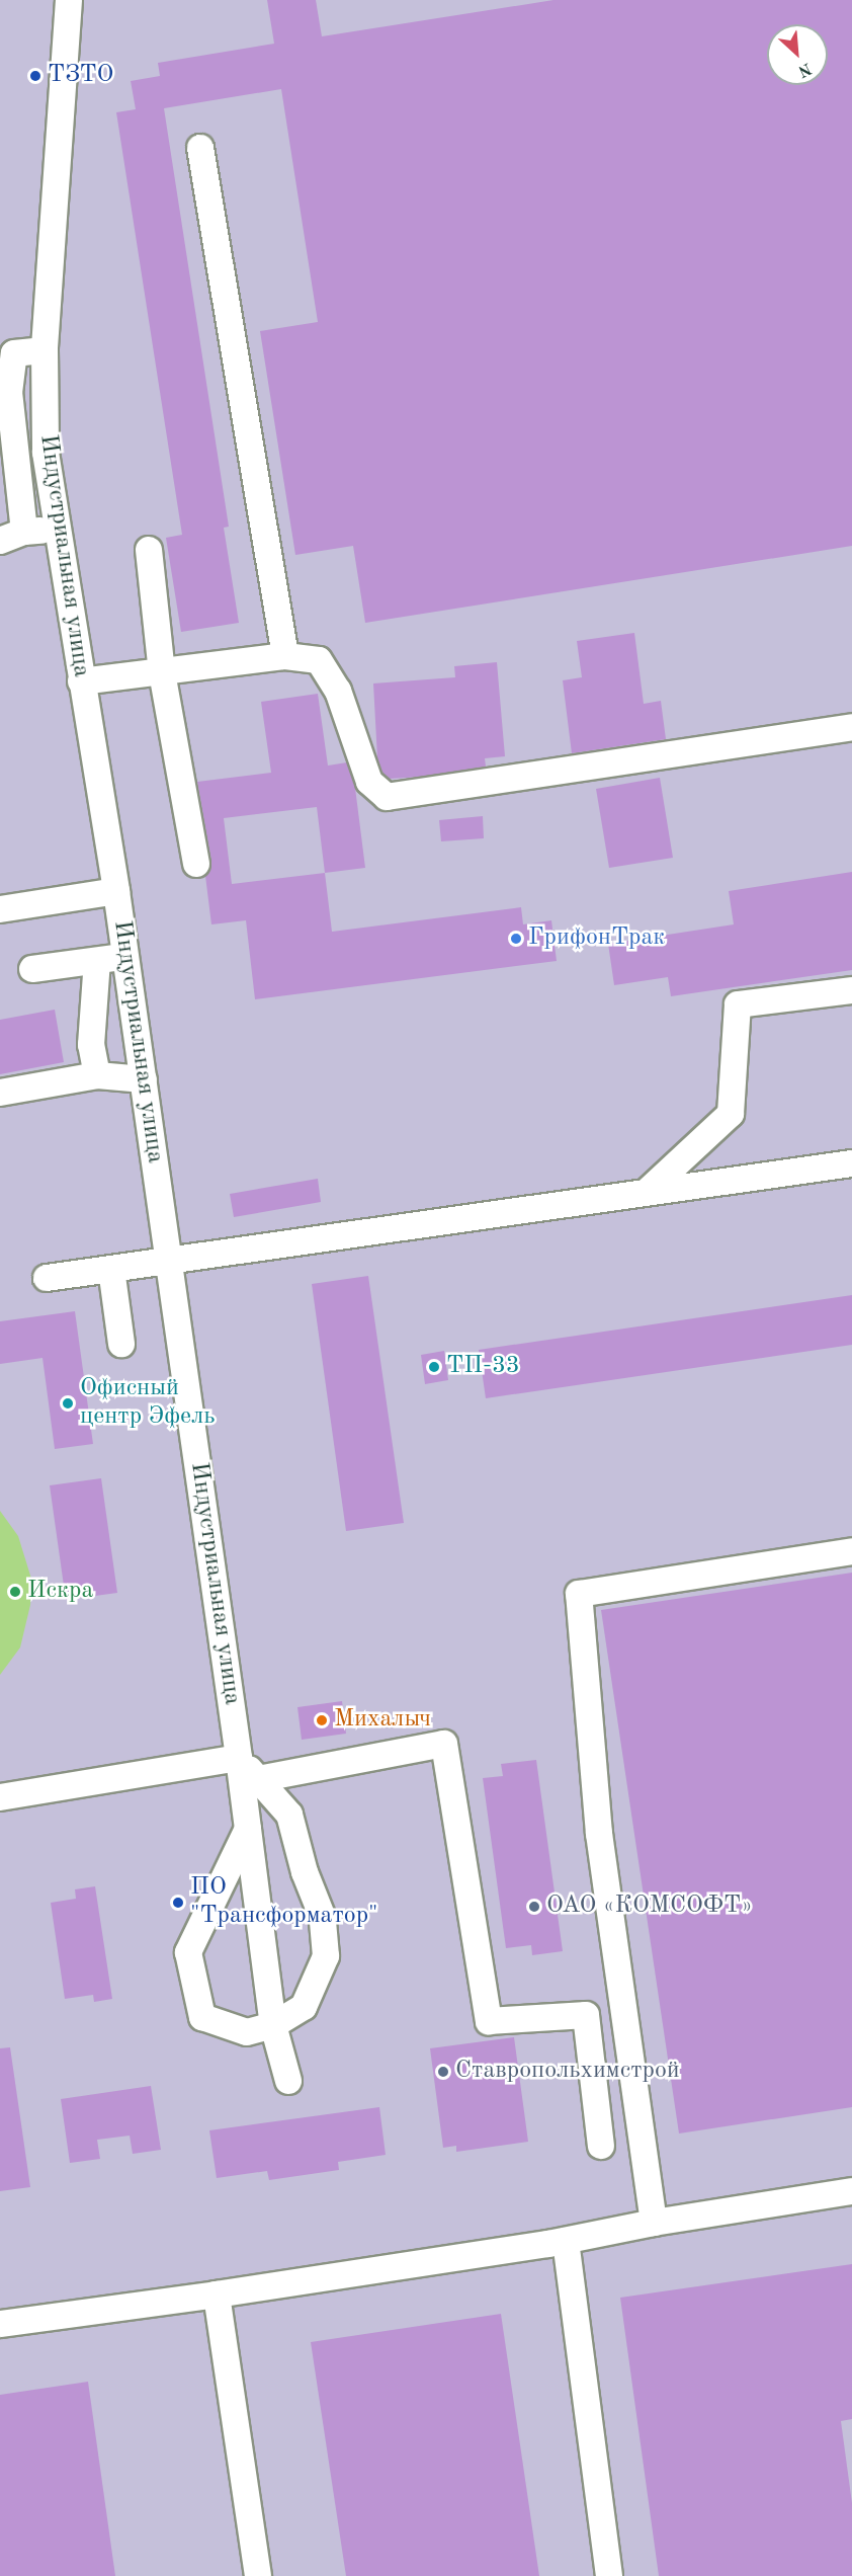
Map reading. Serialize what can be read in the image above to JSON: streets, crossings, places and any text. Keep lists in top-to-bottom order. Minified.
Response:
{"streets":{"street":["Индустриальная улица"]},"places":["ТЗТО","ГрифонТрак","ТП-33","Офисный центр Эфель","Искра","Михалыч","ПО \"Трансформатор\"","ОАО «КОМСОФТ»","Ставропольхимстрой"],"north":"bottom right"}
